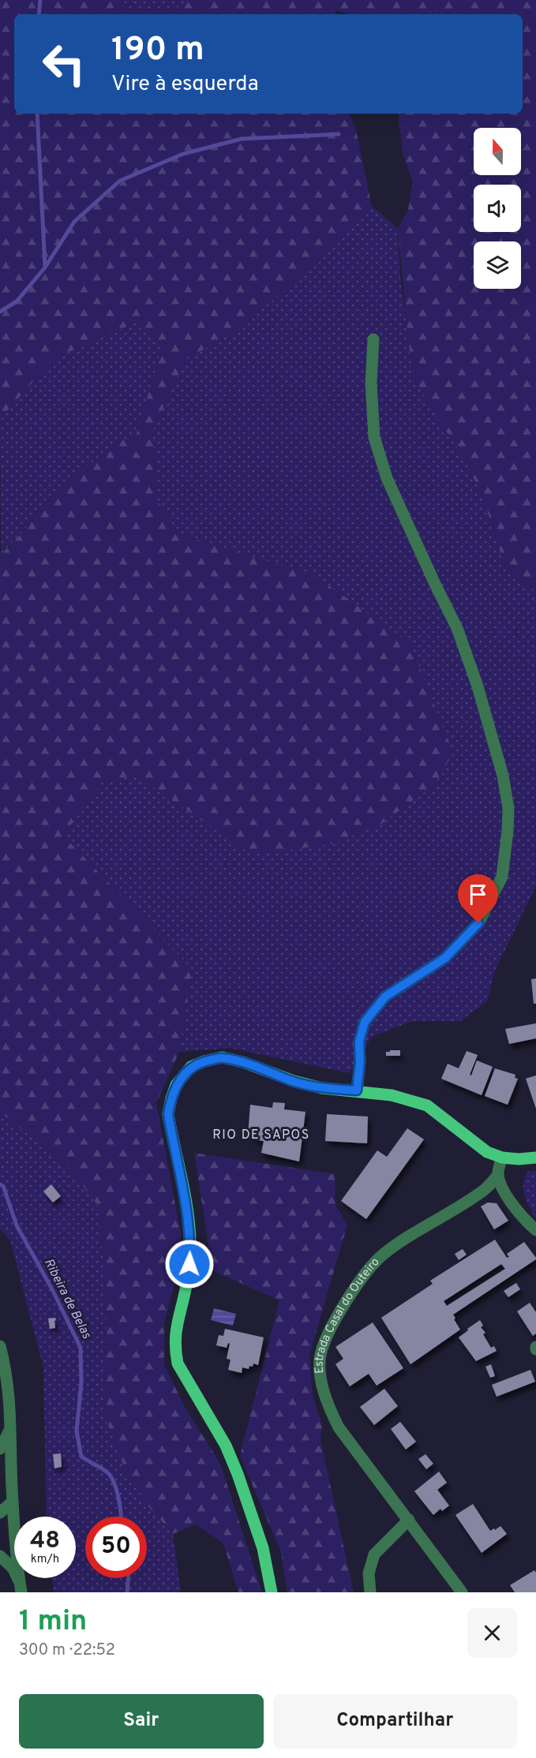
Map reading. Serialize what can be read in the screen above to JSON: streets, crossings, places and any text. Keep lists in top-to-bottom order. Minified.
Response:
{"streets":{"street":["Estrada Casal do Outeiro"]},"districts":["RIO DE SAPOS"],"water":["Ribeira de Belas"],"north":"top","page":{"turn":["190 m","Vire à esquerda"],"speed":"48 km/h","limit":"50","heading":["1 min","300 m · 22:52"],"buttons":["Sair","Compartilhar"]}}
